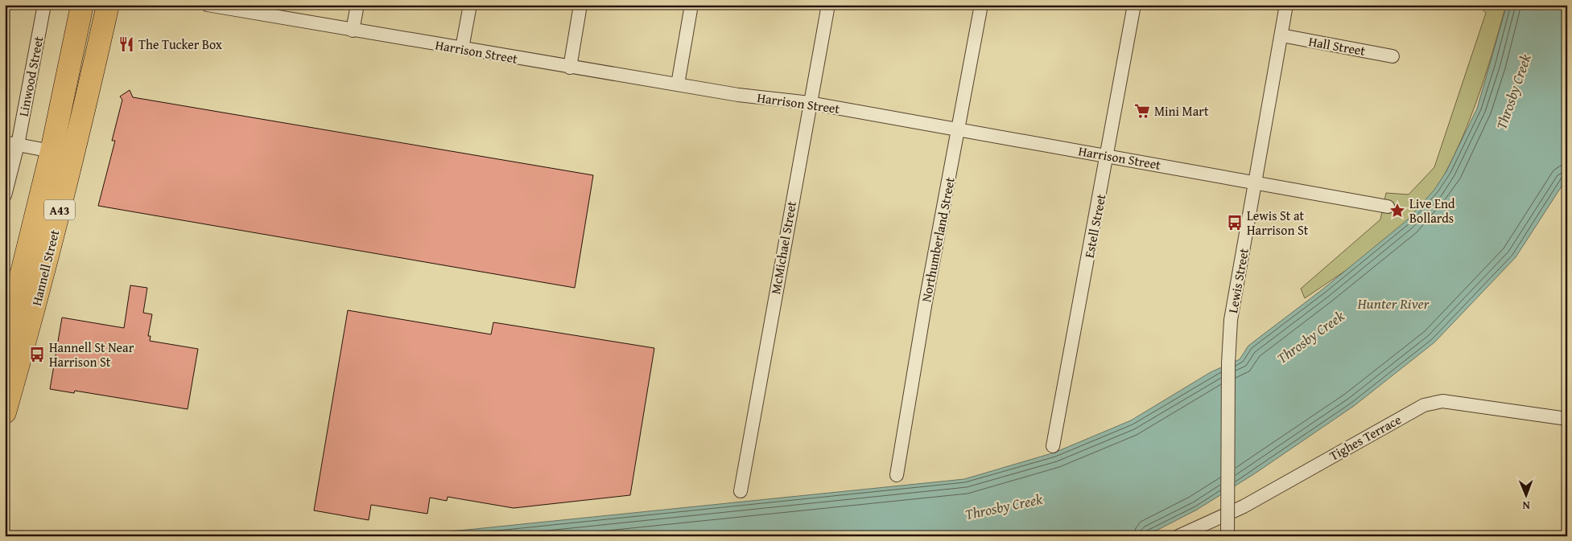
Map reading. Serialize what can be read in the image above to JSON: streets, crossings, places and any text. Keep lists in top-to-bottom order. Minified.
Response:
{"streets":{"highway":["A43","Hannell Street"],"street":["Hall Street","Harrison Street","Linwood Street","Estell Street","Northumberland Street","McMichael Street","Lewis Street","Tighes Terrace"]},"crossings":[["Hall Street","Lewis Street"],["Harrison Street","Estell Street"],["Harrison Street","Northumberland Street"],["Harrison Street","McMichael Street"],["Harrison Street","Lewis Street"]],"water":["Throsby Creek","Hunter River"],"places":{"restaurant":["The Tucker Box"],"supermarket":["Mini Mart"],"place":["Live End Bollards"],"bus stop":["Lewis St at Harrison St","Hannell St Near Harrison St"]},"north":"bottom"}
